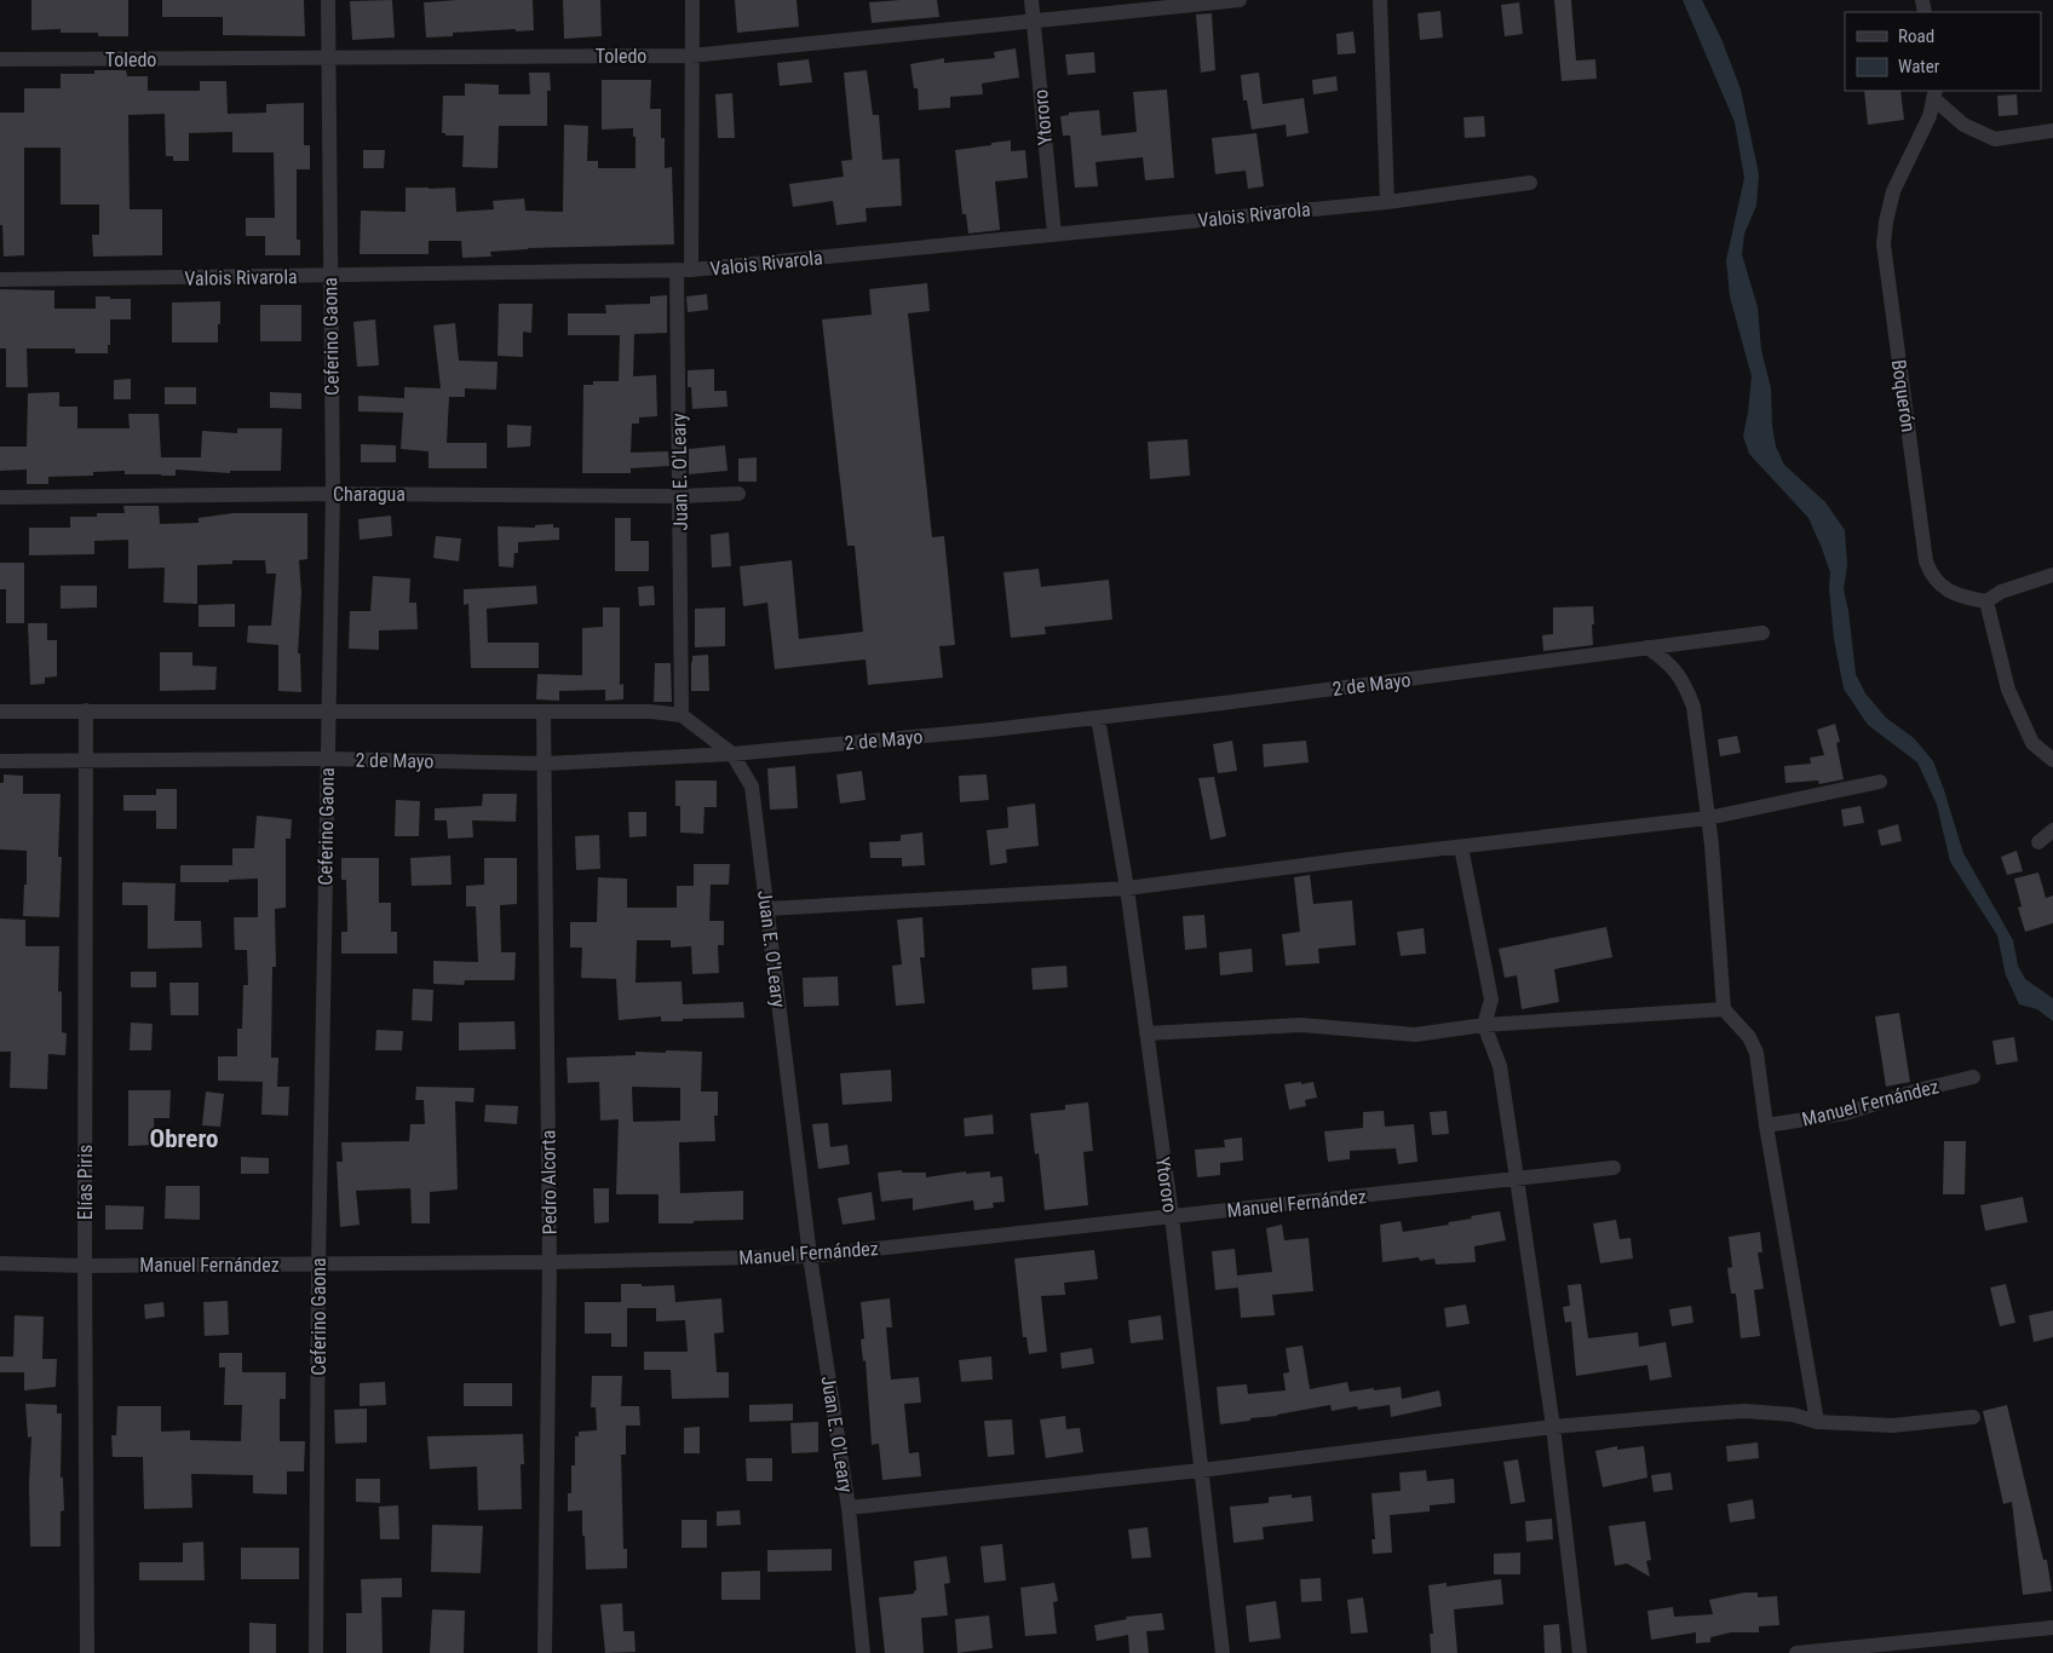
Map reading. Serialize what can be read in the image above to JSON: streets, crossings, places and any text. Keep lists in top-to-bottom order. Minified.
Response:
{"streets":{"street":["Toledo","Ytororo","Valois Rivarola","Ceferino Gaona","Boquerón","Juan E. O'Leary","Charagua","2 de Mayo","Manuel Fernández","Elías Piris","Pedro Alcorta"]},"crossings":[["Toledo","Ytororo"],["Toledo","Ceferino Gaona"],["Toledo","Juan E. O'Leary"],["Ytororo","Valois Rivarola"],["Ytororo","2 de Mayo"],["Ytororo","Manuel Fernández"],["Valois Rivarola","Ceferino Gaona"],["Valois Rivarola","Juan E. O'Leary"],["Ceferino Gaona","Charagua"],["Ceferino Gaona","2 de Mayo"],["Ceferino Gaona","Manuel Fernández"],["Juan E. O'Leary","Charagua"],["Juan E. O'Leary","2 de Mayo"],["Juan E. O'Leary","Manuel Fernández"],["2 de Mayo","Elías Piris"],["2 de Mayo","Pedro Alcorta"],["Manuel Fernández","Elías Piris"],["Manuel Fernández","Pedro Alcorta"]],"districts":["Obrero"],"legend":["Road","Water"]}
